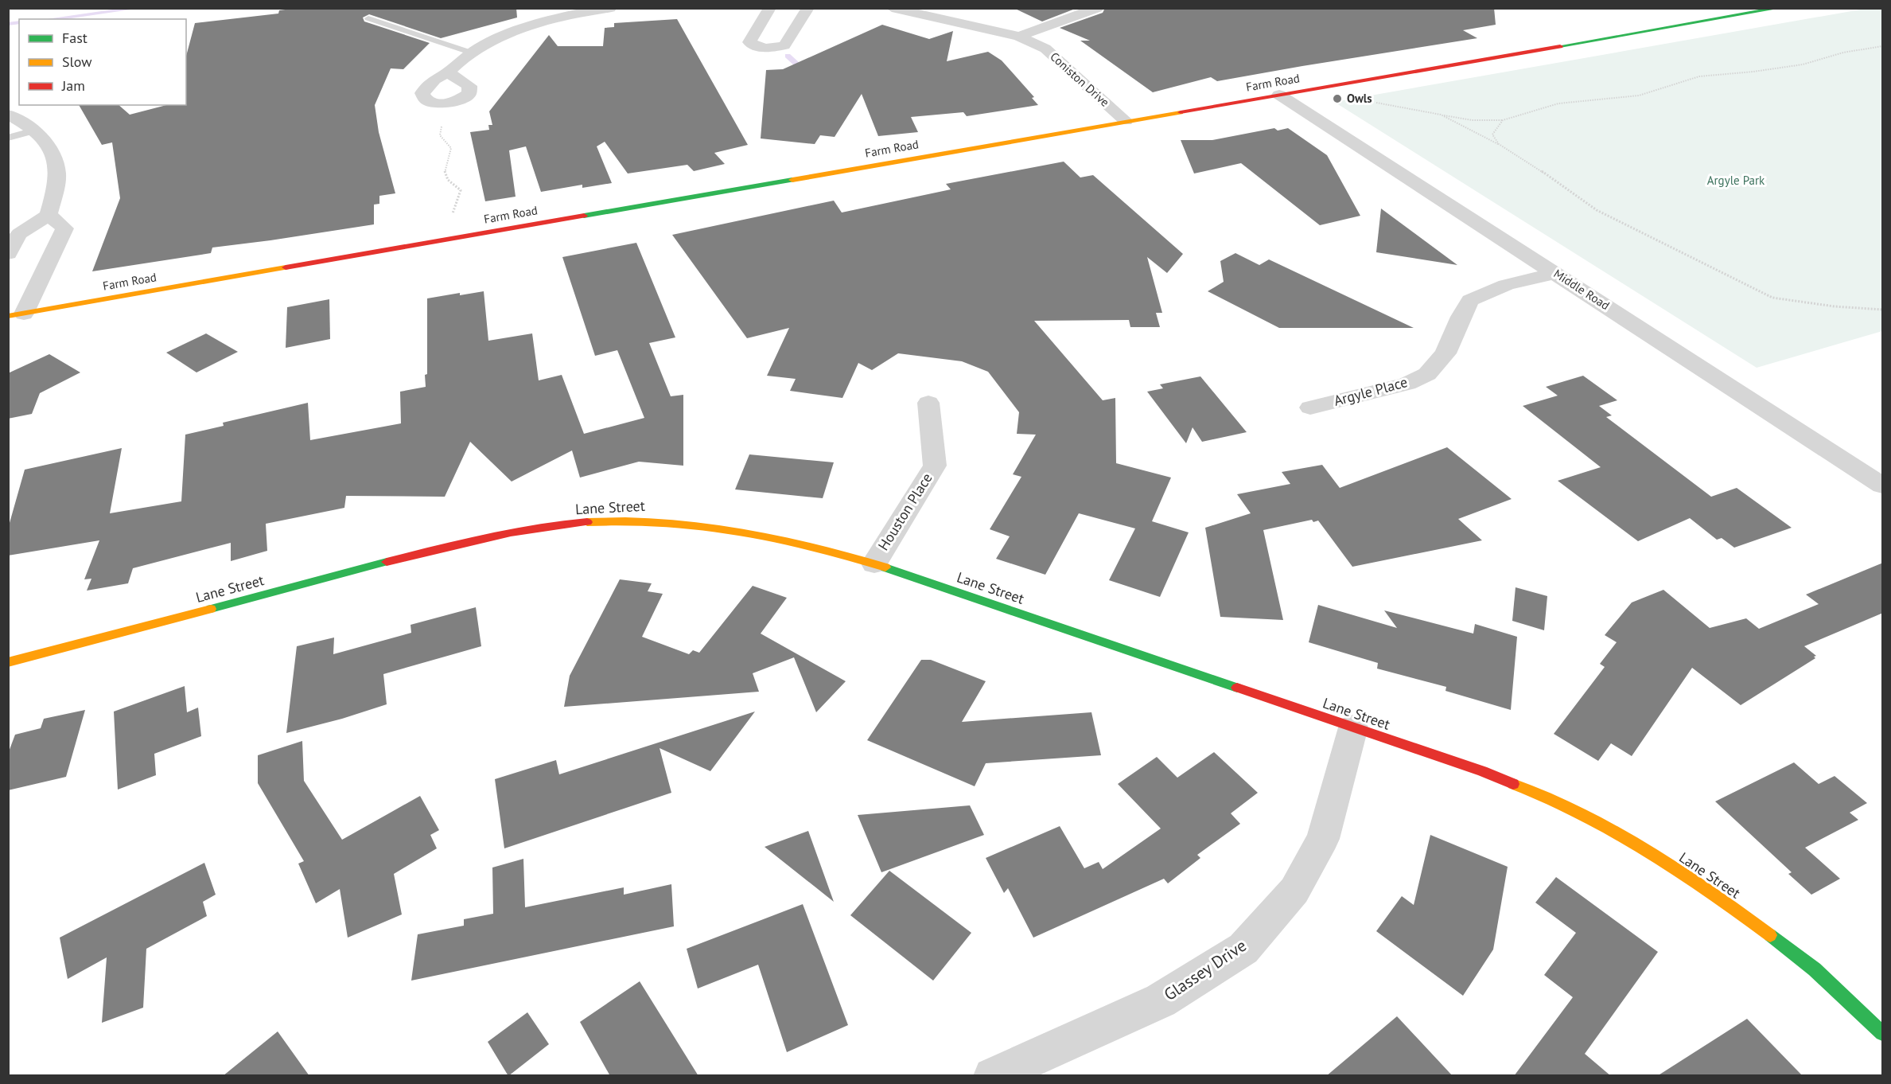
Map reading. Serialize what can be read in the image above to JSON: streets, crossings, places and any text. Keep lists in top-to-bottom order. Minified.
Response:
{"streets":{"street":["Coniston Drive","Farm Road","Middle Road","Argyle Place","Lane Street","Houston Place","Glassey Drive"]},"crossings":[["Coniston Drive","Farm Road"],["Farm Road","Middle Road"],["Middle Road","Argyle Place"],["Lane Street","Houston Place"],["Lane Street","Glassey Drive"]],"parks":["Argyle Park"],"places":["Owls"],"legend":["Fast","Slow","Jam"]}
